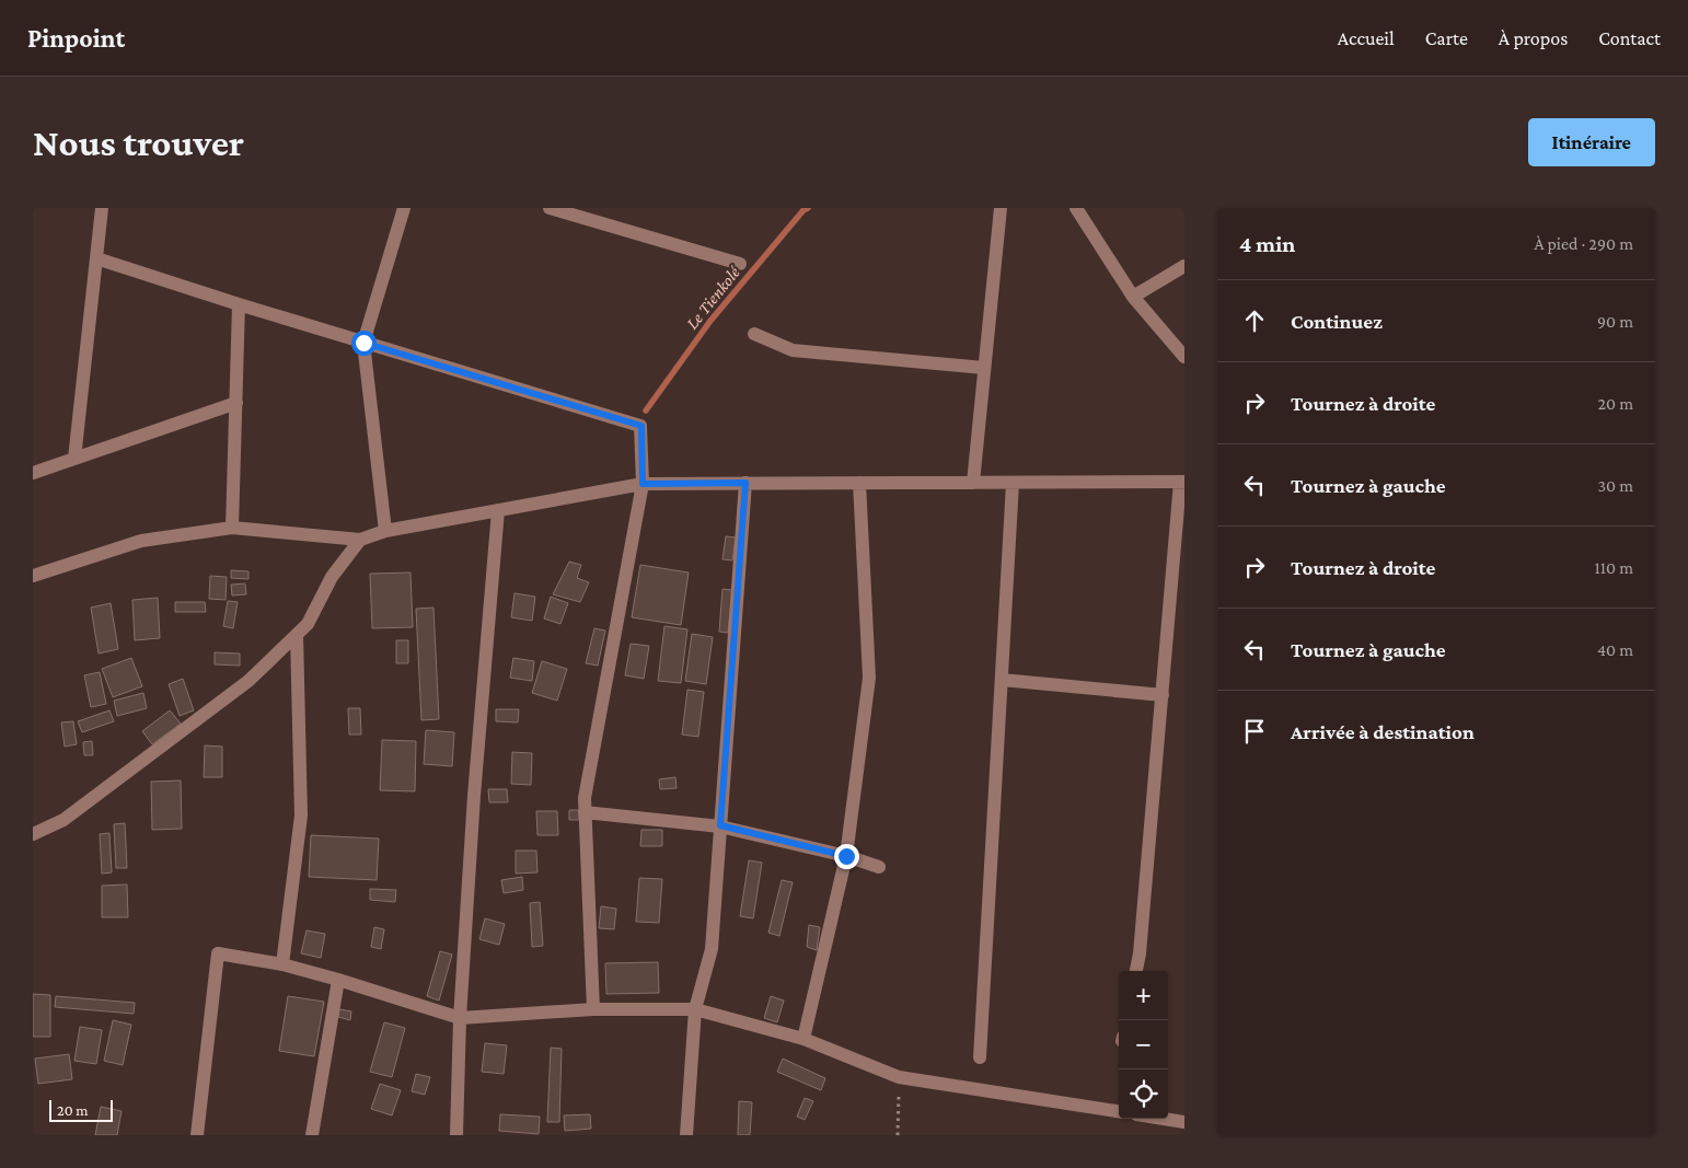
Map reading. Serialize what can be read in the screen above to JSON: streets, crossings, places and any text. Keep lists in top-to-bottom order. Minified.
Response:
{"water":["Le Tienkolé"],"scale_bar":"20 m","page":{"header":"Pinpoint","nav":["Accueil","Carte","À propos","Contact"],"buttons":"Itinéraire","title":"Nous trouver","heading":["4 min","À pied · 290 m"],"list":[["Continuez","90 m"],["Tournez à droite","20 m"],["Tournez à gauche","30 m"],["Tournez à droite","110 m"],["Tournez à gauche","40 m"],"Arrivée à destination"],"map_buttons":["+","−"],"scale":"20 m"}}
